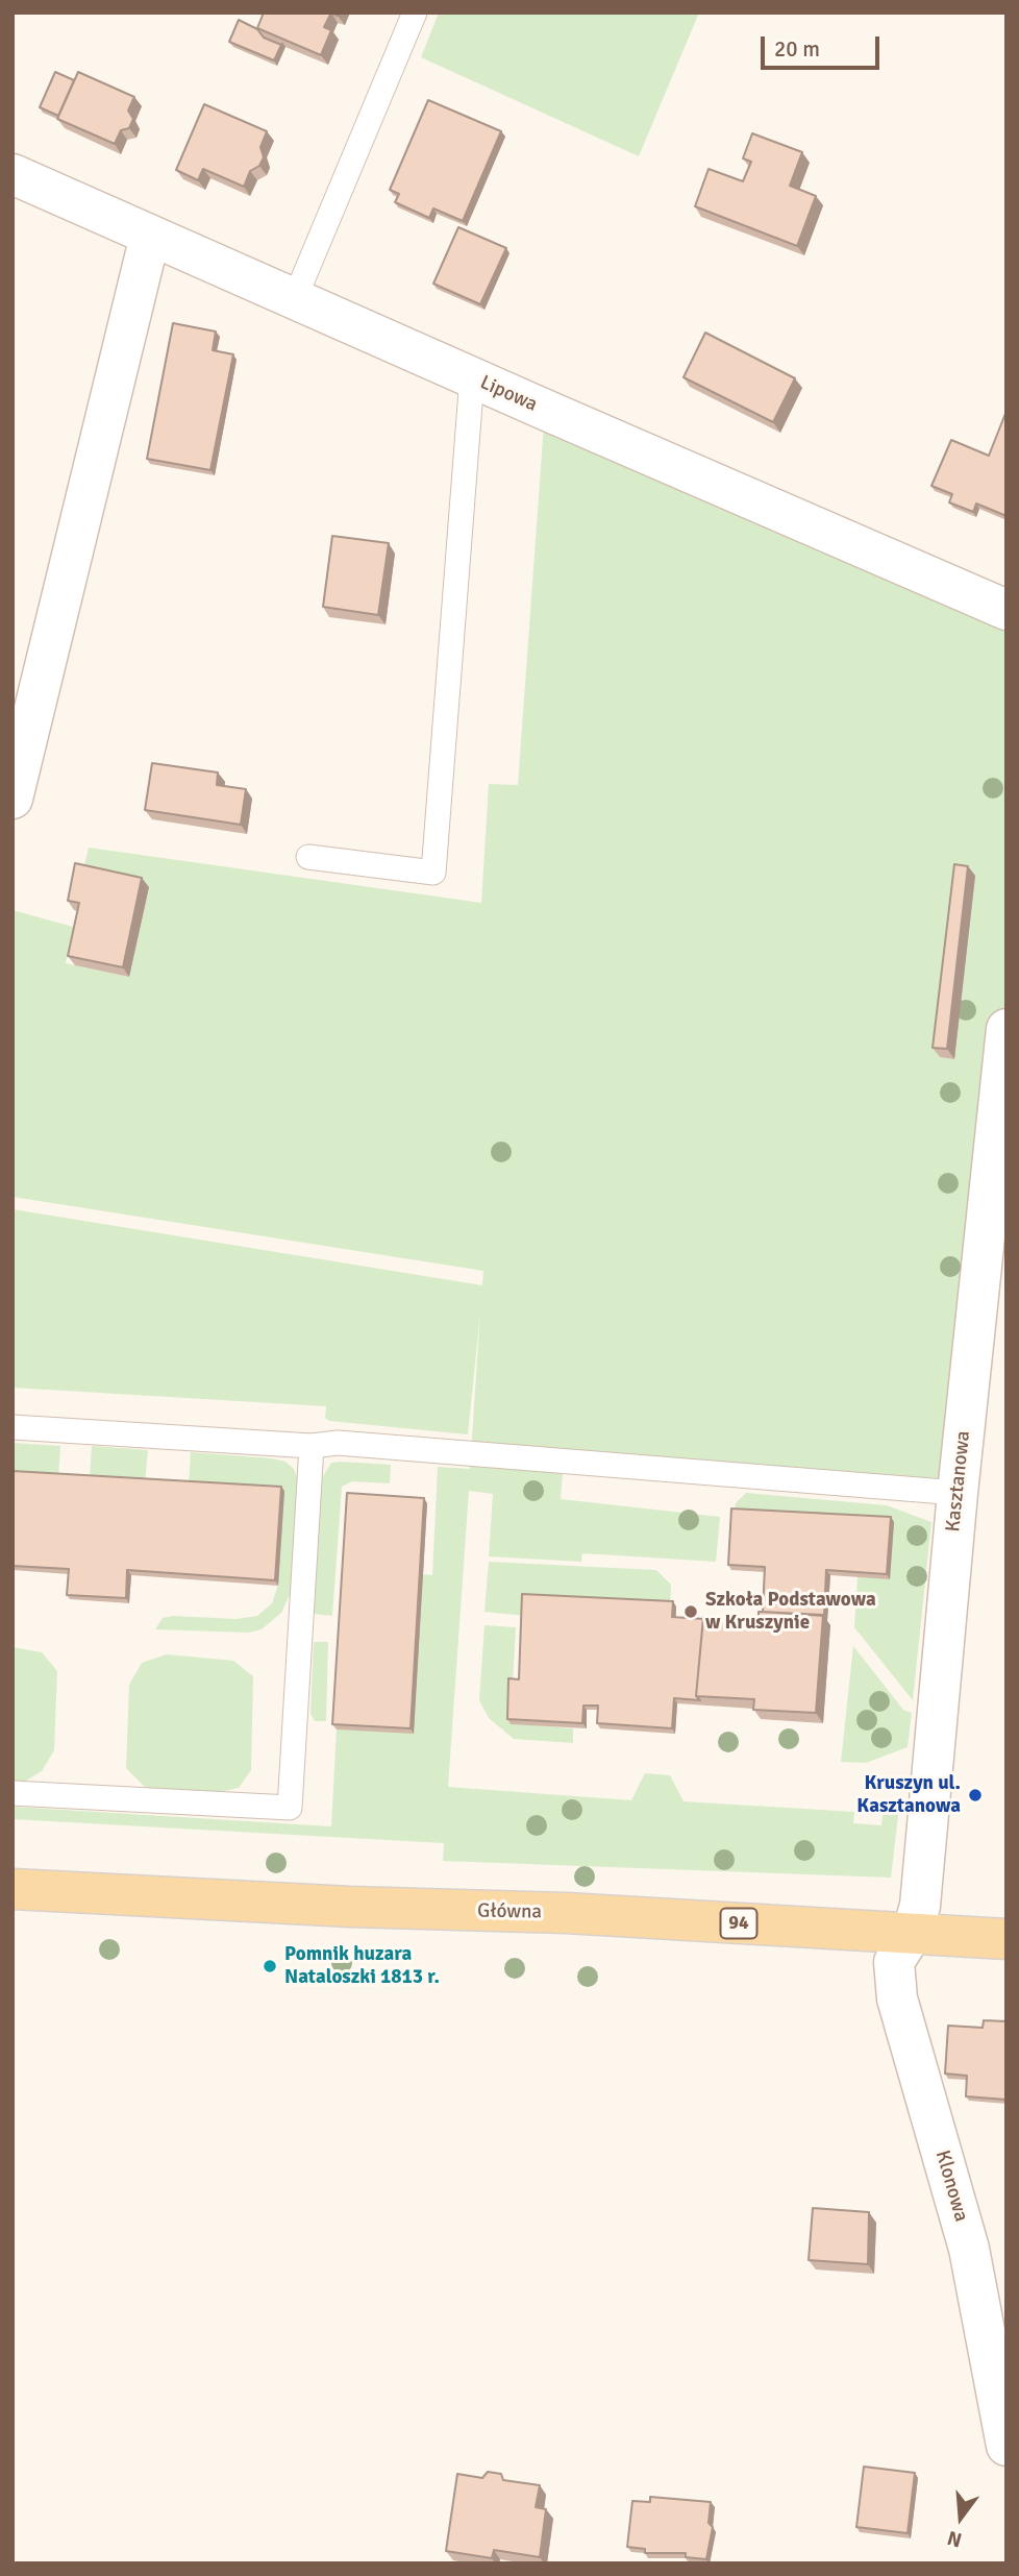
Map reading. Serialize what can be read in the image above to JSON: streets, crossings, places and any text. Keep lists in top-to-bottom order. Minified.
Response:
{"streets":{"main road":["Główna","94"],"street":["Lipowa","Kasztanowa","Klonowa"]},"crossings":[["Kasztanowa","Główna"],["Kasztanowa","Klonowa"],["Główna","Klonowa"]],"places":["Szkoła Podstawowa w Kruszynie","Kruszyn ul. Kasztanowa","Pomnik huzara Nataloszki 1813 r."],"scale_bar":"20 m","north":"bottom"}
